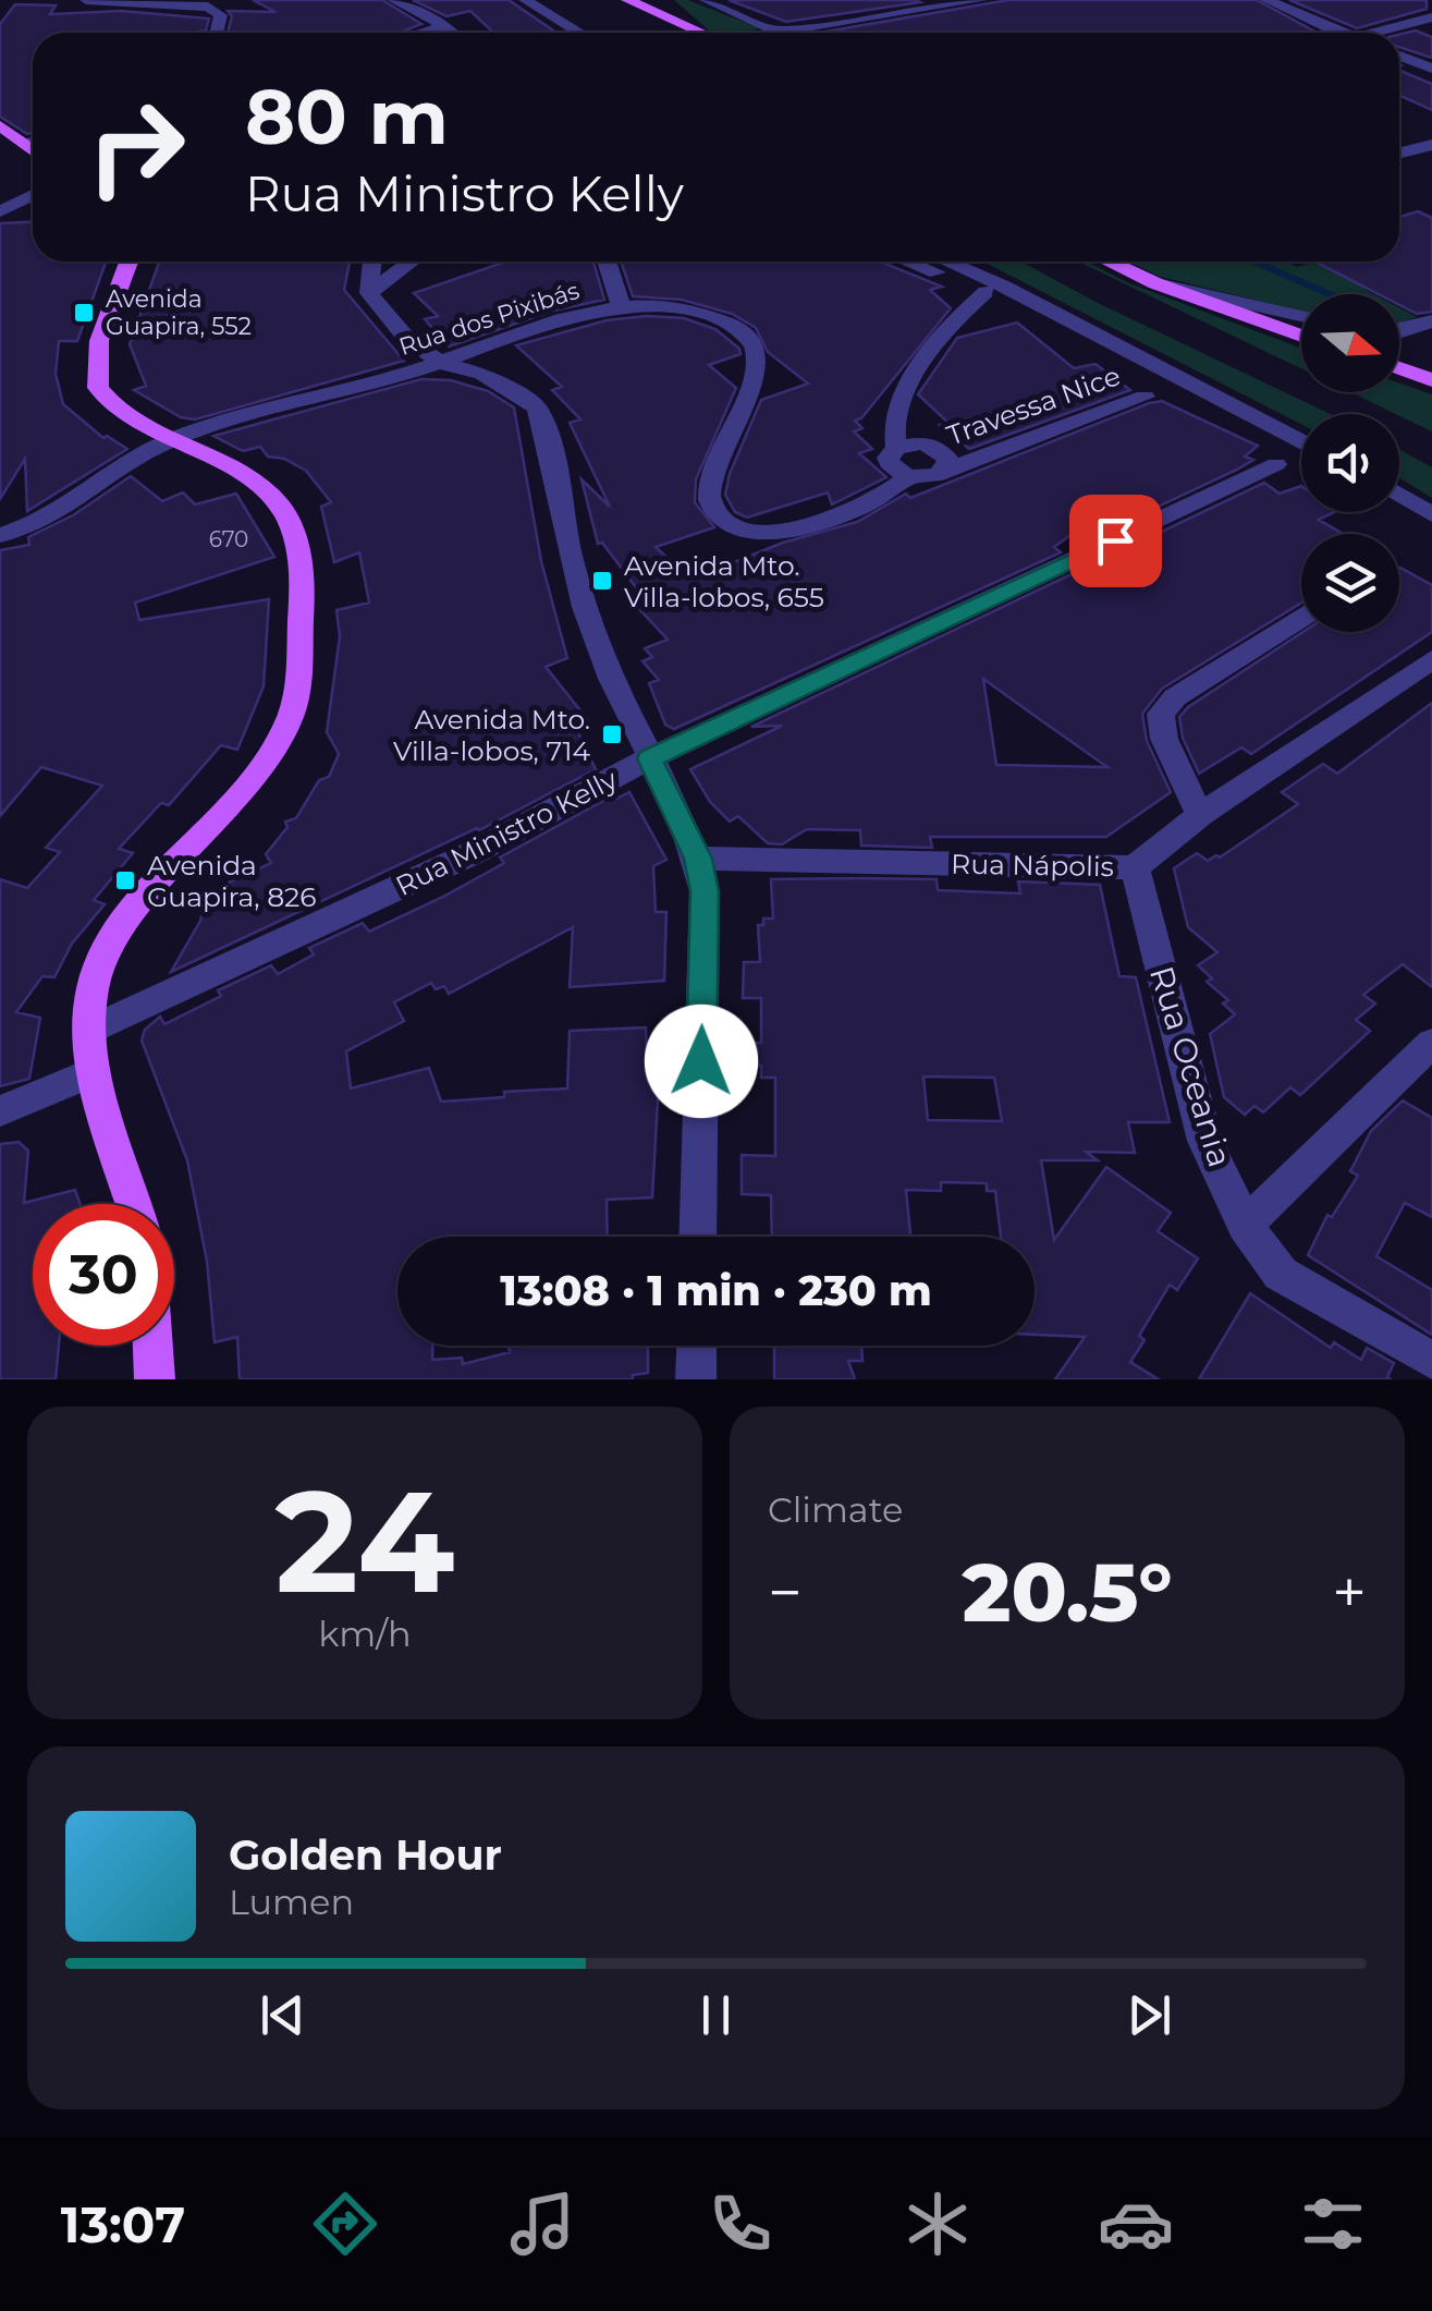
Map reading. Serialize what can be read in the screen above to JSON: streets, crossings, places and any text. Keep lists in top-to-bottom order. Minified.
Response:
{"streets":{"street":["Rua dos Pixibás","Travessa Nice","Rua Ministro Kelly","Rua Nápolis","Rua Oceania"]},"crossings":[["Rua dos Pixibás","Travessa Nice"],["Rua Nápolis","Rua Oceania"]],"places":{"transit":["Avenida Guapira, 552","Avenida Mto. Villa-lobos, 655","Avenida Mto. Villa-lobos, 714","Avenida Guapira, 826"]},"house_numbers":["670"],"north":"right","page":{"turn":["80 m","Rua Ministro Kelly"],"limit":"30","trip":"13:08 · 1 min · 230 m","tile":[["24","km/h"],"Climate"],"heat":["−","20.5°","+"],"song":["Golden Hour","Lumen"],"tabs":"13:07"}}
